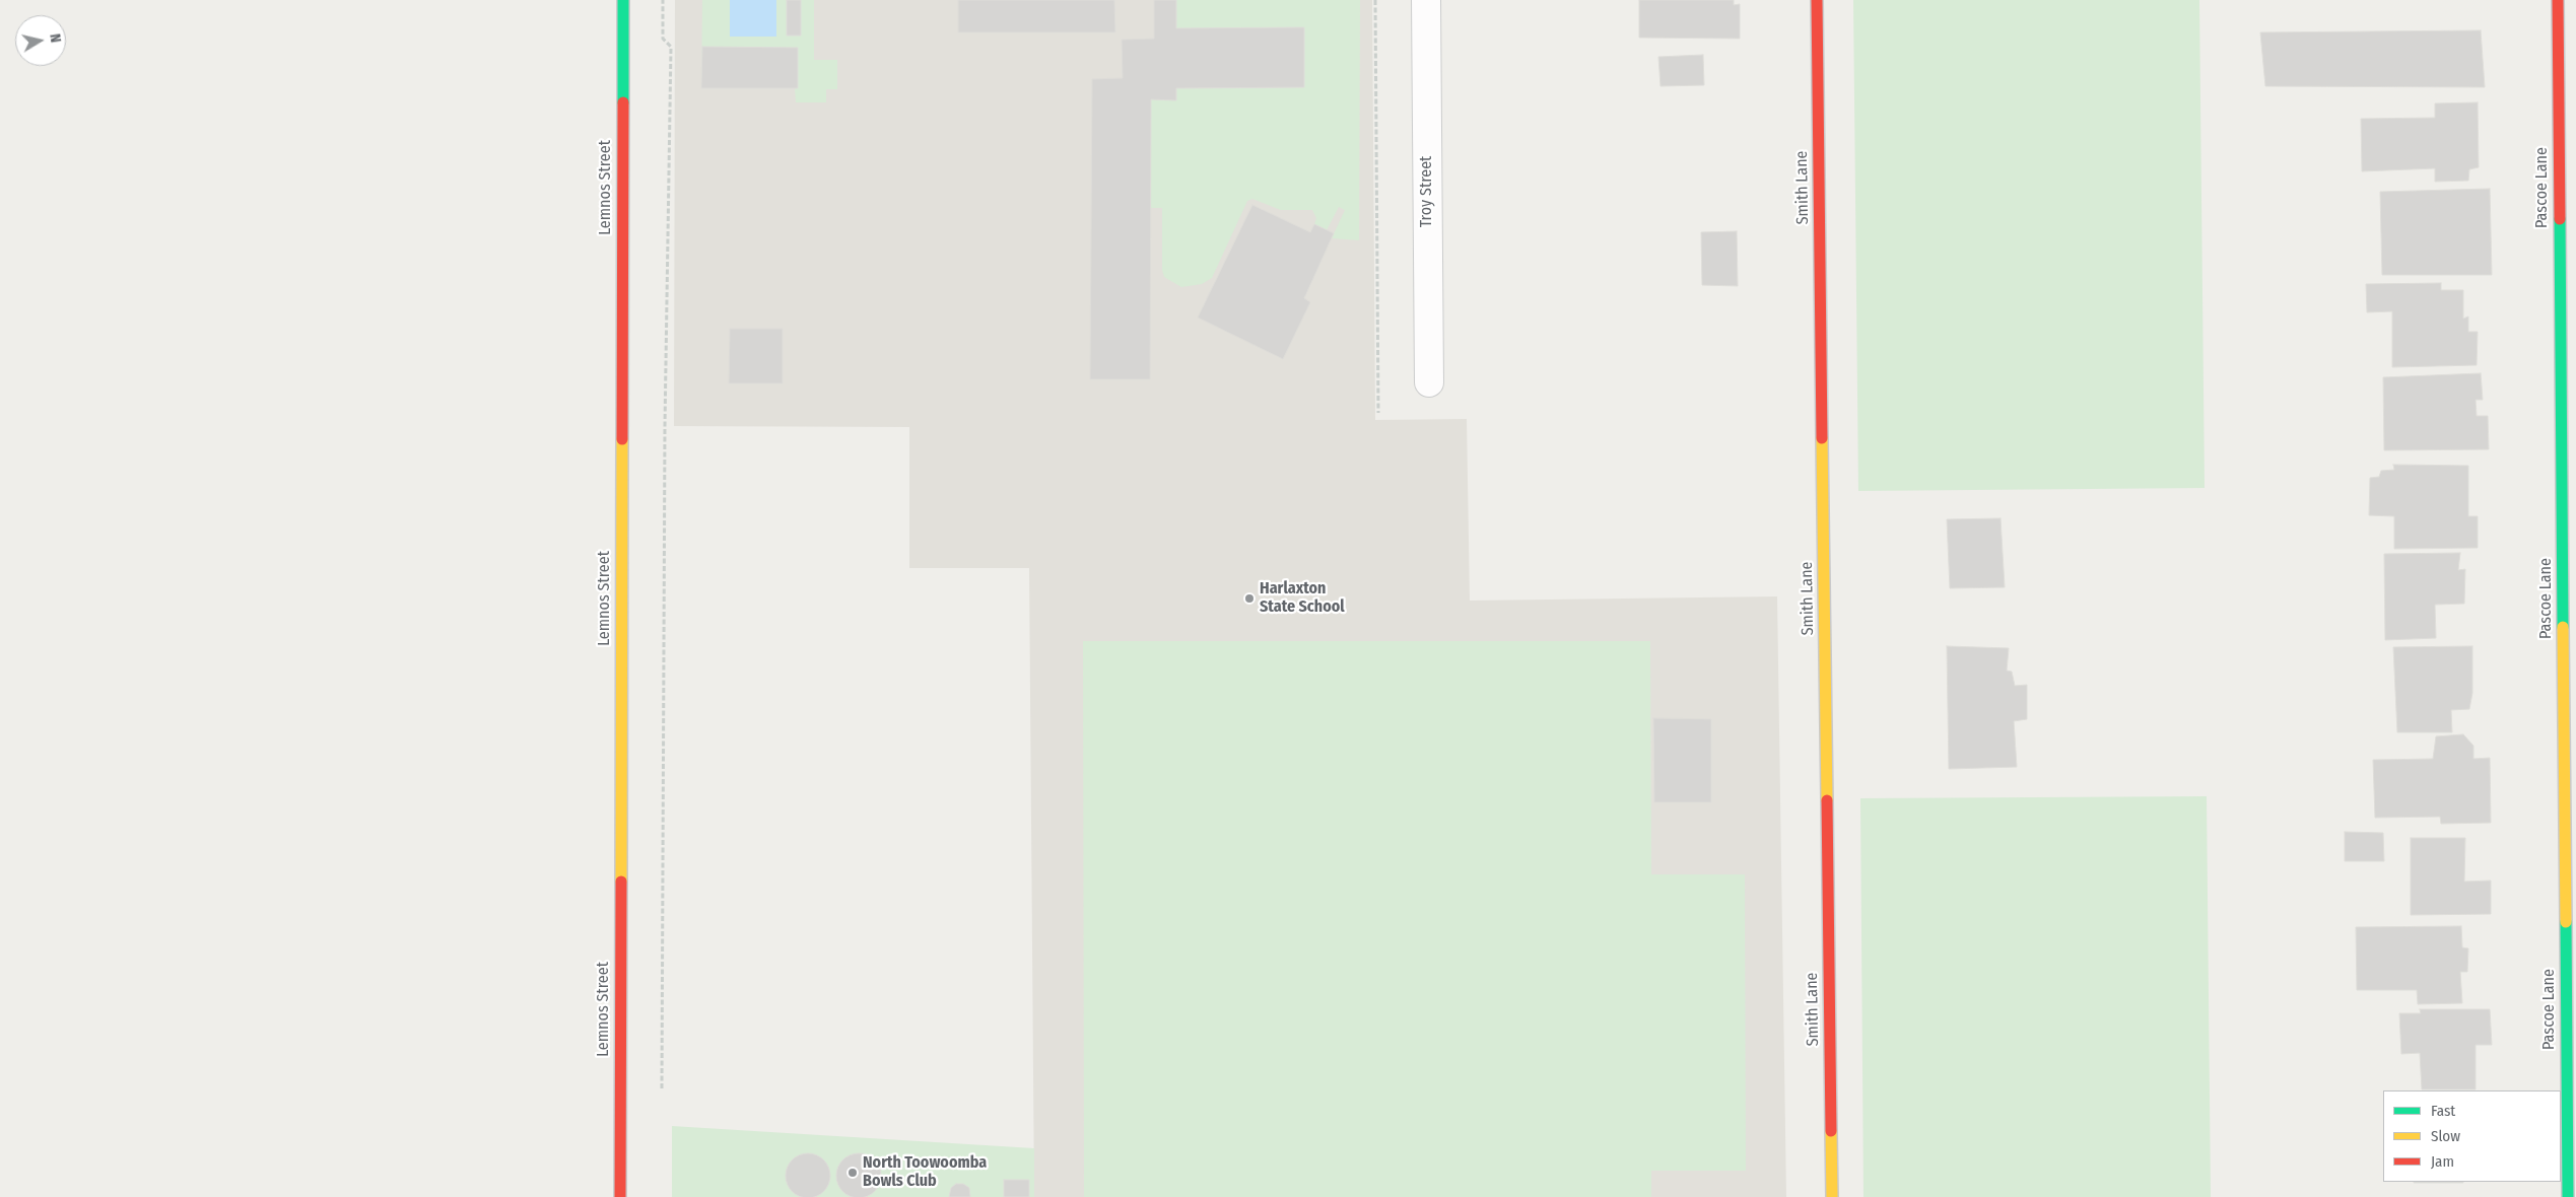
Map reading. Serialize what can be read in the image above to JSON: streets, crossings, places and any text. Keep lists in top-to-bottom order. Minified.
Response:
{"streets":{"street":["Lemnos Street","Smith Lane","Pascoe Lane","Troy Street"]},"places":["Harlaxton State School","North Toowoomba Bowls Club"],"legend":["Fast","Slow","Jam"],"north":"right"}
